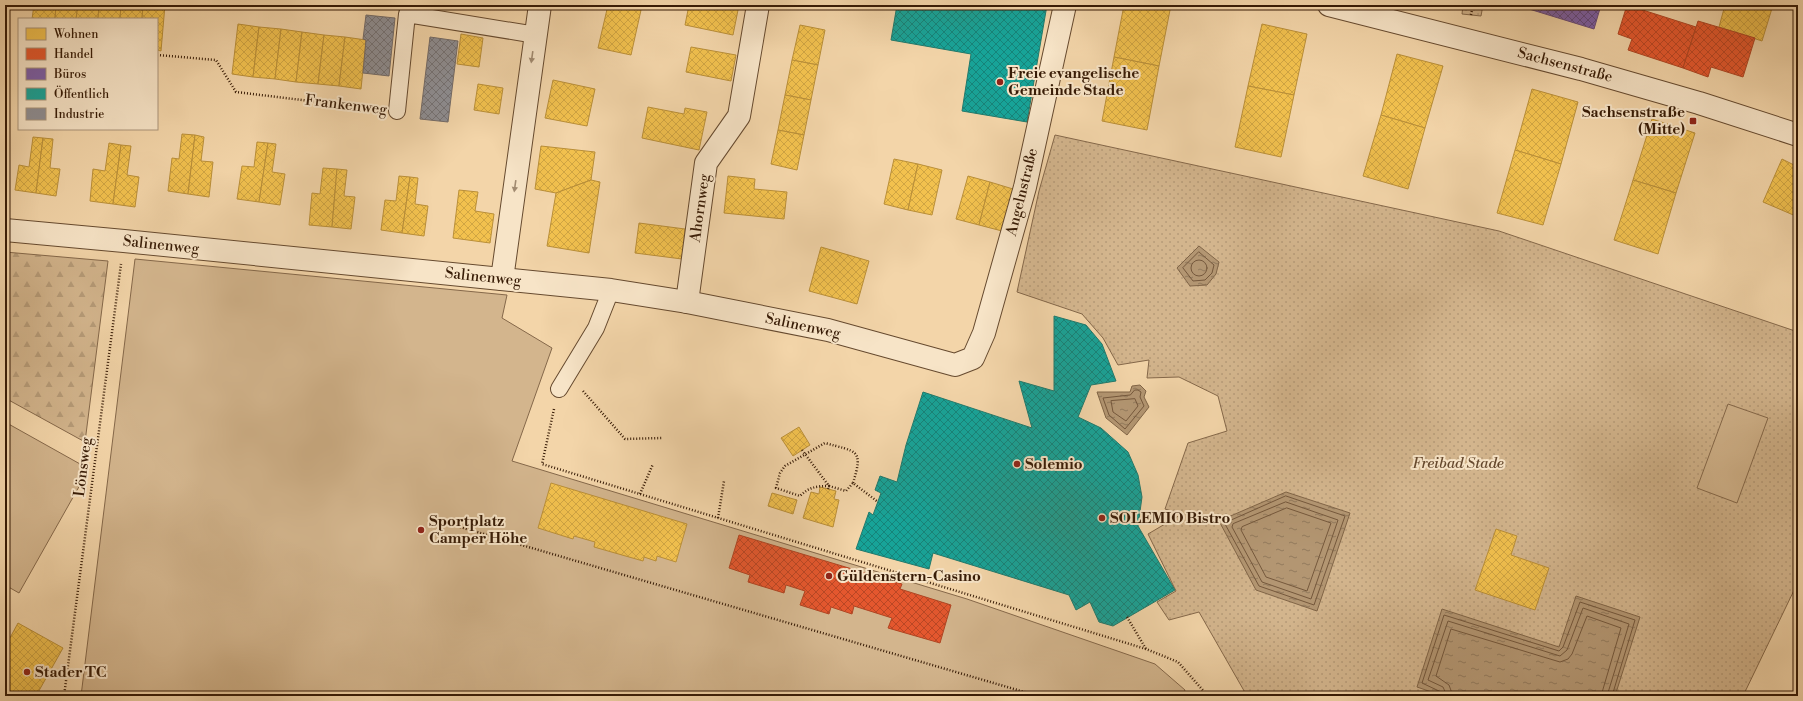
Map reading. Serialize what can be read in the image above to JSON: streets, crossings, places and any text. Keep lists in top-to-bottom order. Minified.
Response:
{"streets":{"street":["Sachsenstraße","Angelnstraße","Ahornweg","Salinenweg"],"lane":["Frankenweg"],"path":["Lönsweg"]},"crossings":[["Angelnstraße","Salinenweg"],["Ahornweg","Salinenweg"],["Salinenweg","Lönsweg"]],"parks":["Freibad Stade"],"places":{"other":["Freie evangelische Gemeinde Stade","Solemio","SOLEMIO Bistro","Sportplatz Camper Höhe","Güldenstern-Casino","Stader TC"],"transit":["Sachsenstraße (Mitte)"]},"legend":["Wohnen","Handel","Büros","Öffentlich","Industrie"]}
